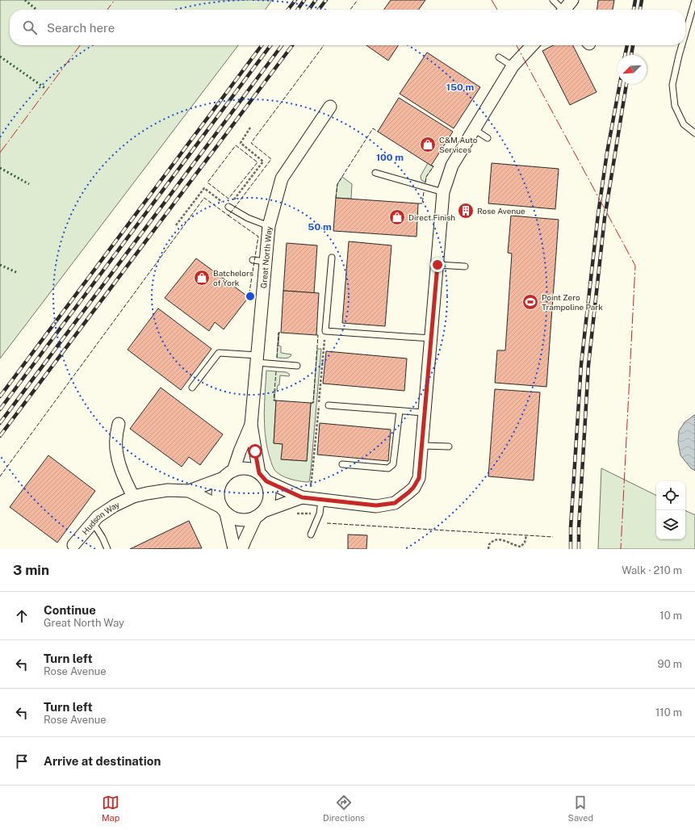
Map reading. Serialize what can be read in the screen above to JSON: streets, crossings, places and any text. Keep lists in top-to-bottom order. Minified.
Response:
{"streets":{"street":["Great North Way","Hudson Way"]},"crossings":[["Great North Way","Hudson Way"]],"places":{"shop":["C&M Auto Services","Direct Finish","Batchelors of York"],"building":["Rose Avenue"],"sports":["Point Zero Trampoline Park"]},"north":"bottom left","page":{"search":"Search here","heading":["3 min","Walk · 210 m"],"list":[["Continue","Great North Way","10 m"],["Turn left","Rose Avenue","90 m"],["Turn left","Rose Avenue","110 m"],"Arrive at destination"],"nav":["Map","Directions","Saved"]},"rings":["150 m","100 m","50 m"]}
